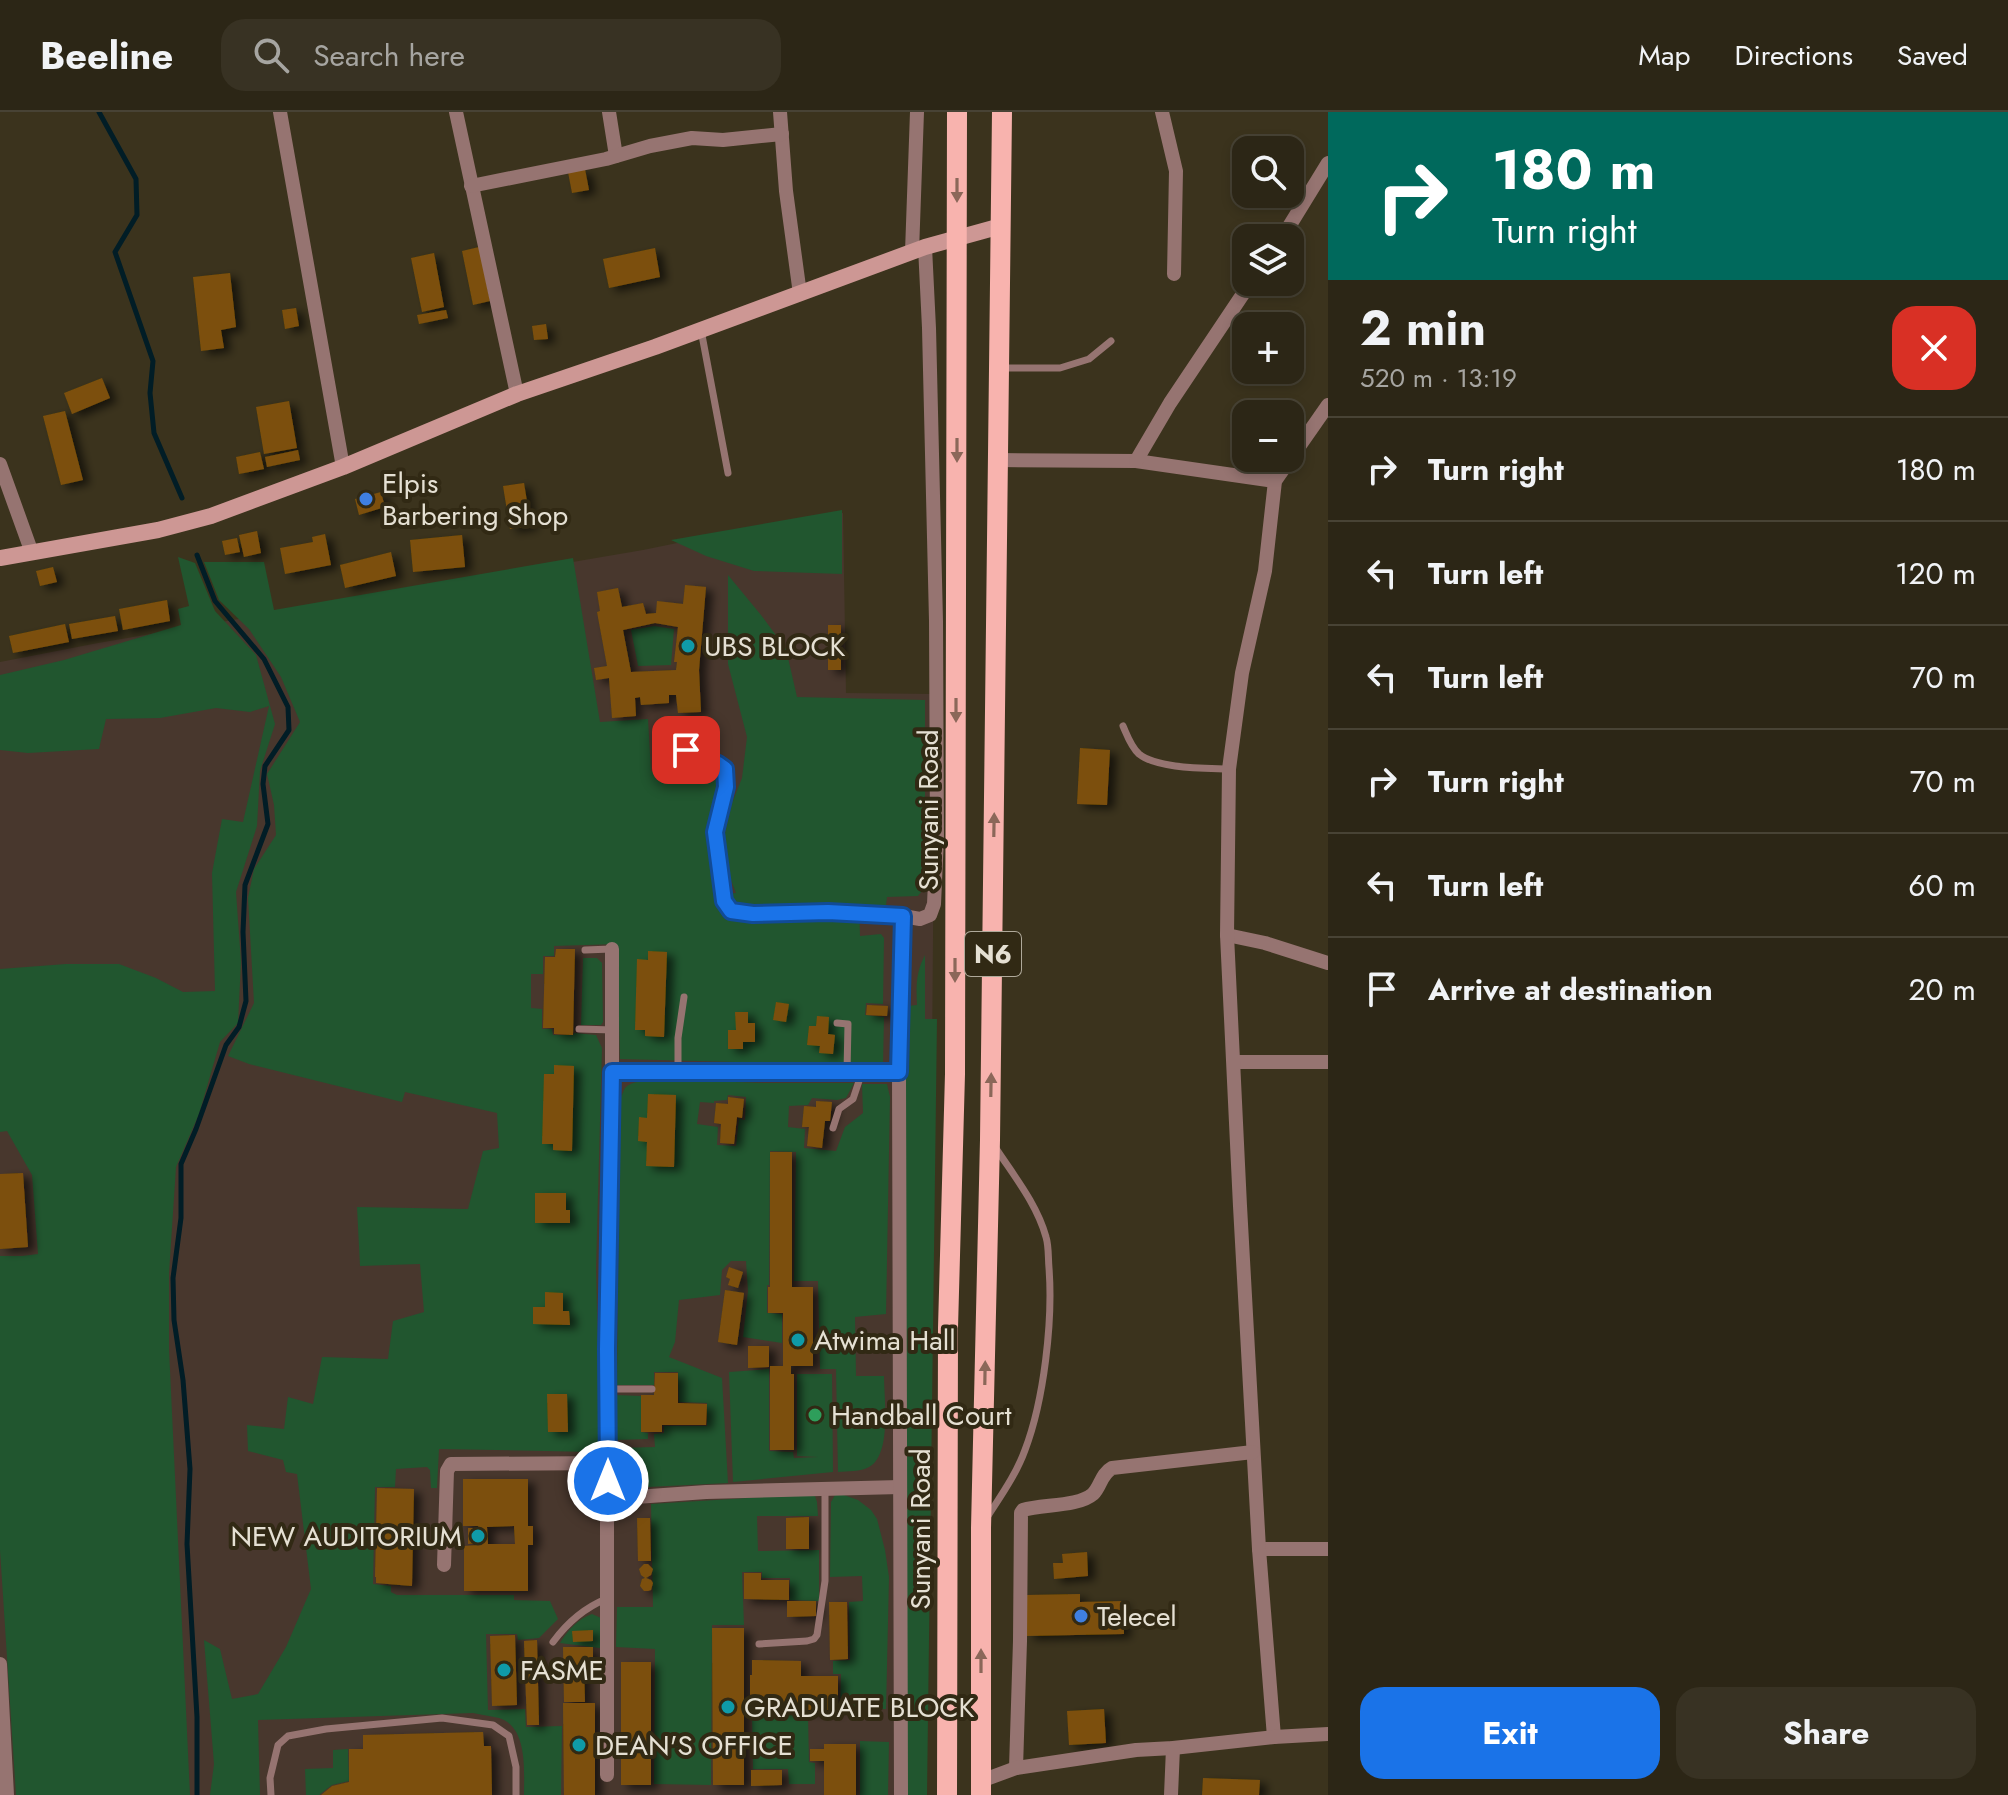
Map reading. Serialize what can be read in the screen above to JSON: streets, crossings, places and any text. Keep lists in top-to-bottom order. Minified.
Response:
{"streets":{"main road":["Sunyani Road","N6"]},"places":["Elpis Barbering Shop","UBS BLOCK","Atwima Hall","Handball Court","NEW AUDITORIUM","Telecel","FASME","GRADUATE BLOCK","DEAN'S OFFICE"],"page":{"header":"Beeline","search":"Search here","nav":["Map","Directions","Saved"],"turn":["180 m","Turn right"],"map_buttons":["+","−"],"heading":["2 min","520 m · 13:19"],"list":[{"name":"Turn right","value":"180 m"},{"name":"Turn left","value":"120 m"},{"name":"Turn left","value":"70 m"},{"name":"Turn right","value":"70 m"},{"name":"Turn left","value":"60 m"},{"name":"Arrive at destination","value":"20 m"}],"buttons":["Exit","Share"]}}
